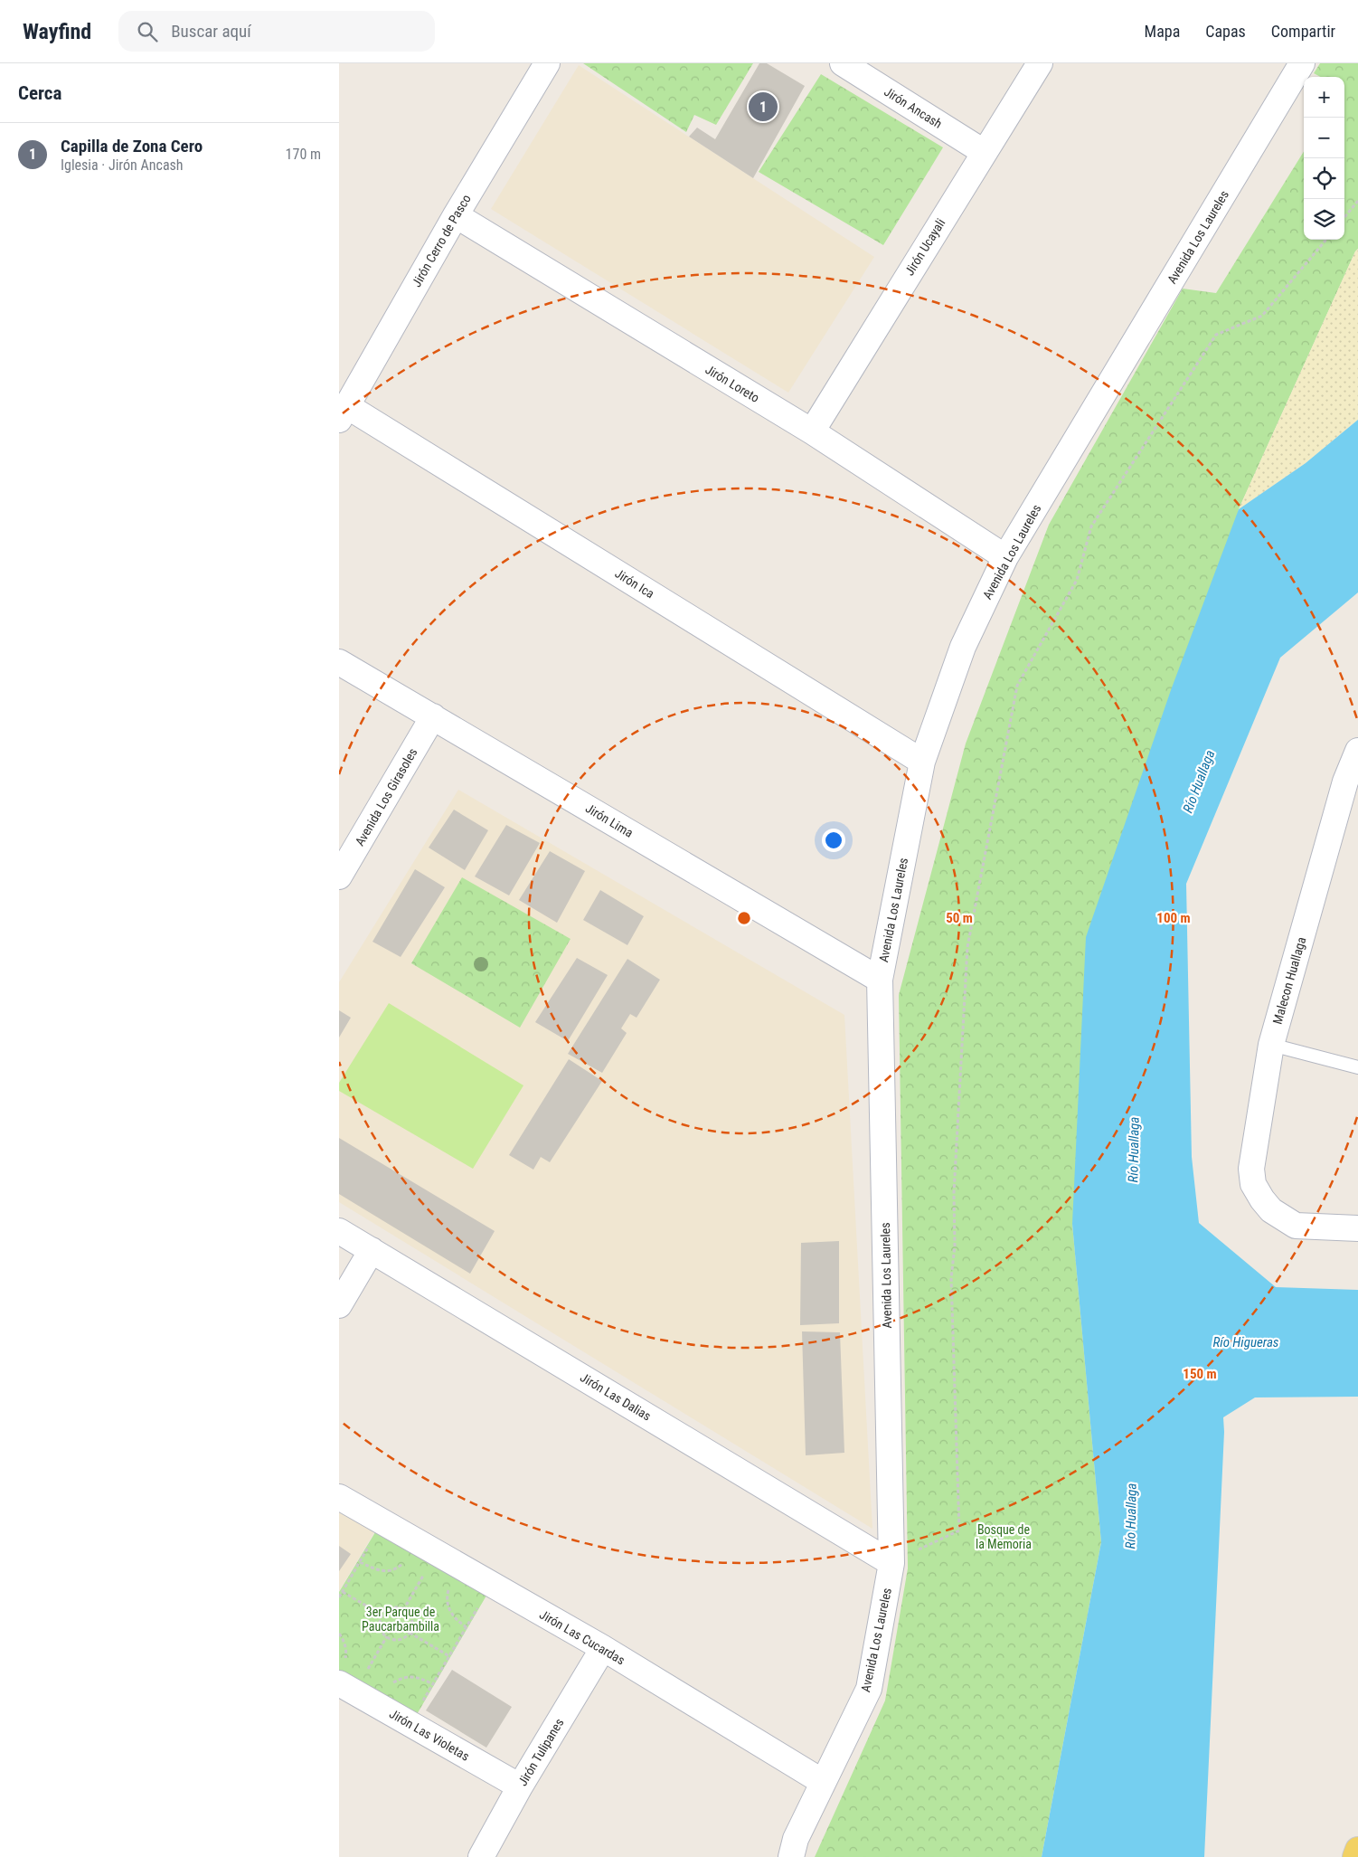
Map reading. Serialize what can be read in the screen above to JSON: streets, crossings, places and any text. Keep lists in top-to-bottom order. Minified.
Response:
{"streets":{"street":["Jirón Ancash","Avenida Los Laureles","Jirón Cerro de Pasco","Jirón Ucayali","Jirón Loreto","Jirón Ica","Avenida Los Girasoles","Jirón Lima","Malecon Huallaga","Jirón Las Dalias","Jirón Las Cucardas","Jirón Las Violetas","Jirón Tulipanes"]},"crossings":[["Jirón Ancash","Jirón Ucayali"],["Avenida Los Laureles","Jirón Loreto"],["Avenida Los Laureles","Jirón Ica"],["Avenida Los Laureles","Jirón Lima"],["Avenida Los Laureles","Jirón Las Dalias"],["Avenida Los Laureles","Jirón Las Cucardas"],["Jirón Cerro de Pasco","Jirón Loreto"],["Jirón Cerro de Pasco","Jirón Ica"],["Jirón Ucayali","Jirón Loreto"],["Avenida Los Girasoles","Jirón Lima"],["Jirón Las Cucardas","Jirón Tulipanes"],["Jirón Las Violetas","Jirón Tulipanes"]],"water":["Río Huallaga","Río Higueras"],"parks":["Bosque de la Memoria","3er Parque de Paucarbambilla"],"page":{"header":"Wayfind","search":"Buscar aquí","nav":["Mapa","Capas","Compartir"],"heading":"Cerca","map_buttons":["+","−"],"pins":"1","list":[{"mark":"1","name":"Capilla de Zona Cero","note":"Iglesia · Jirón Ancash","value":"170 m"}]},"rings":["50 m","100 m","150 m"]}
